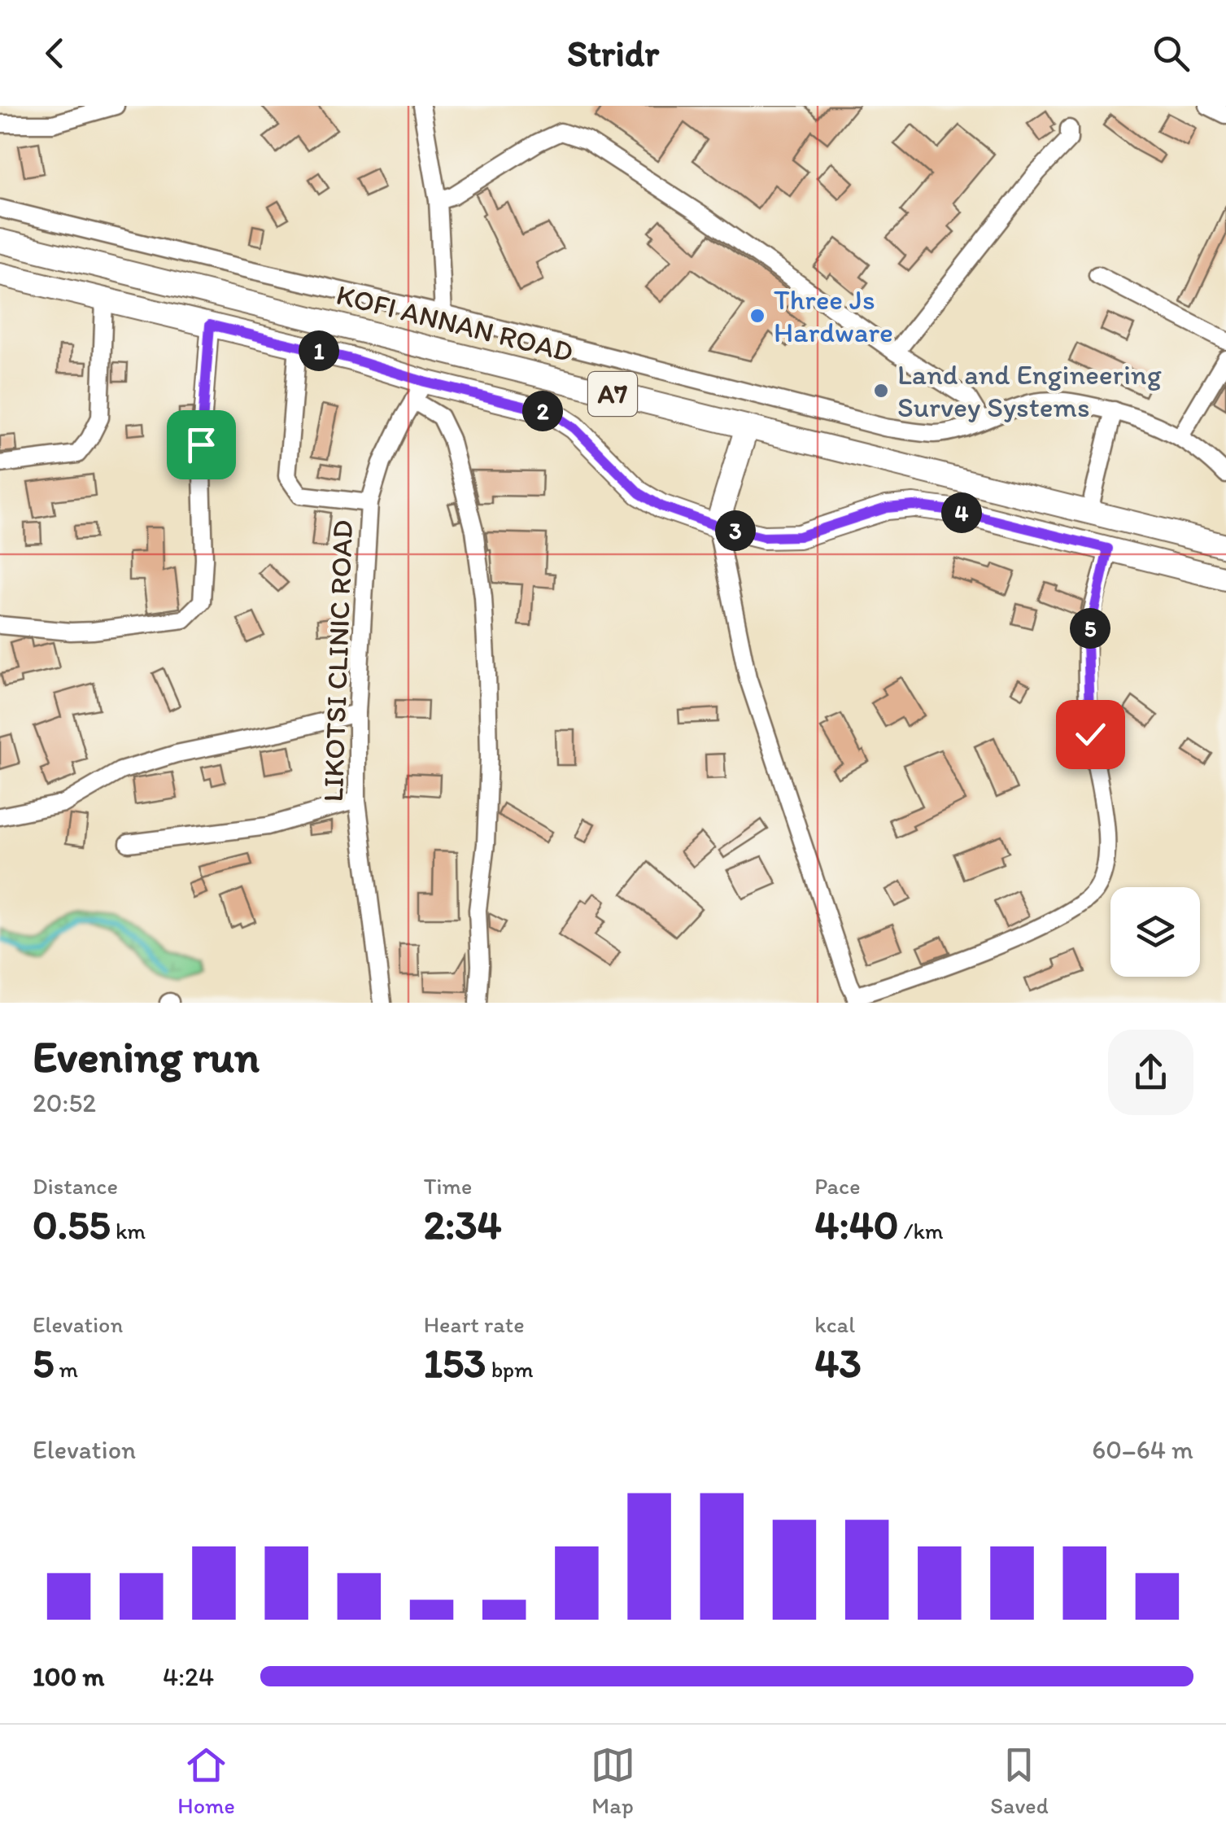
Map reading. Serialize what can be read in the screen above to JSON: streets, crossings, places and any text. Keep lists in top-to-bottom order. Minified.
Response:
{"streets":{"main road":["KOFI ANNAN ROAD","A7"],"street":["LIKOTSI CLINIC ROAD"]},"places":["Three Js Hardware","Land and Engineering Survey Systems"],"page":{"header":"Stridr","pins":["1","2","4","3","5"],"heading":["Evening run","20:52"],"stats":[["Distance","0.55 km"],["Time","2:34"],["Pace","4:40 /km"],["Elevation","5 m"],["Heart rate","153 bpm"],["kcal","43"]],"chart":["Elevation","60–64 m"],"list":[{"name":"100 m","note":"4:24"}],"tabs":["Home","Map","Saved"]}}
